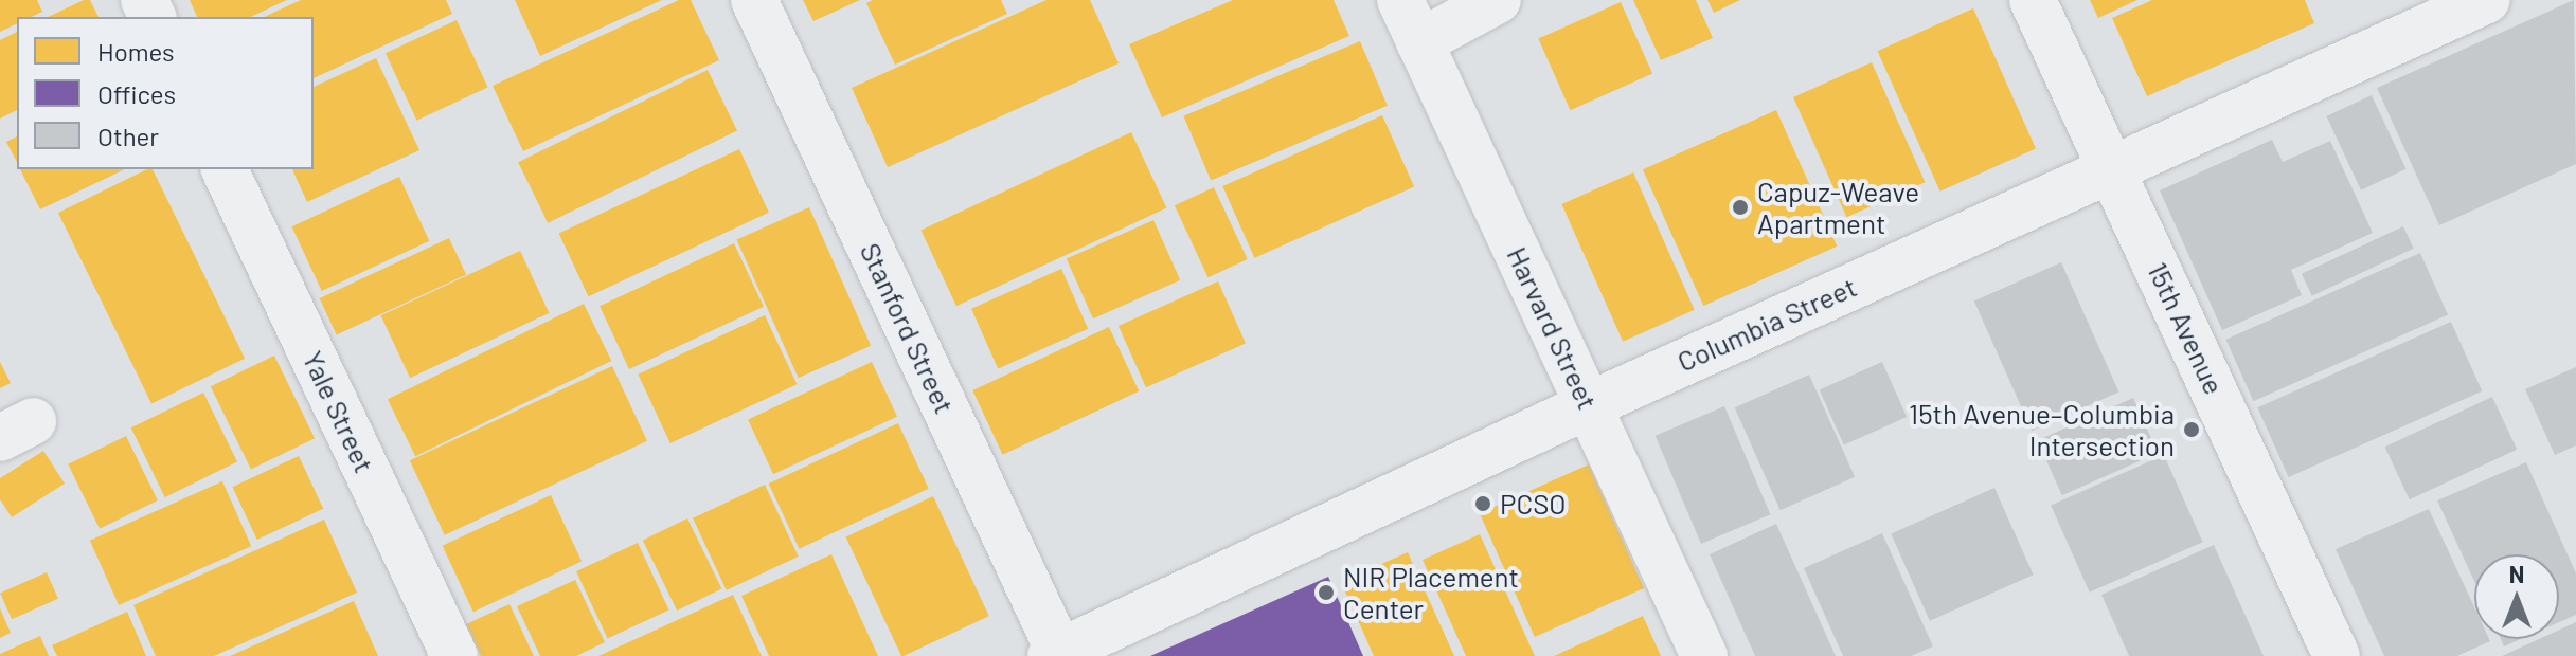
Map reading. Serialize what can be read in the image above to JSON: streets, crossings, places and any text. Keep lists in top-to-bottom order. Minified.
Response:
{"streets":{"street":["Columbia Street","Stanford Street","Harvard Street","15th Avenue","Yale Street"]},"crossings":[["Columbia Street","Stanford Street"],["Columbia Street","Harvard Street"],["Columbia Street","15th Avenue"]],"places":["Capuz-Weave Apartment","15th Avenue–Columbia Intersection","PCSO","NIR Placement Center"],"legend":["Homes","Offices","Other"],"north":"top"}
